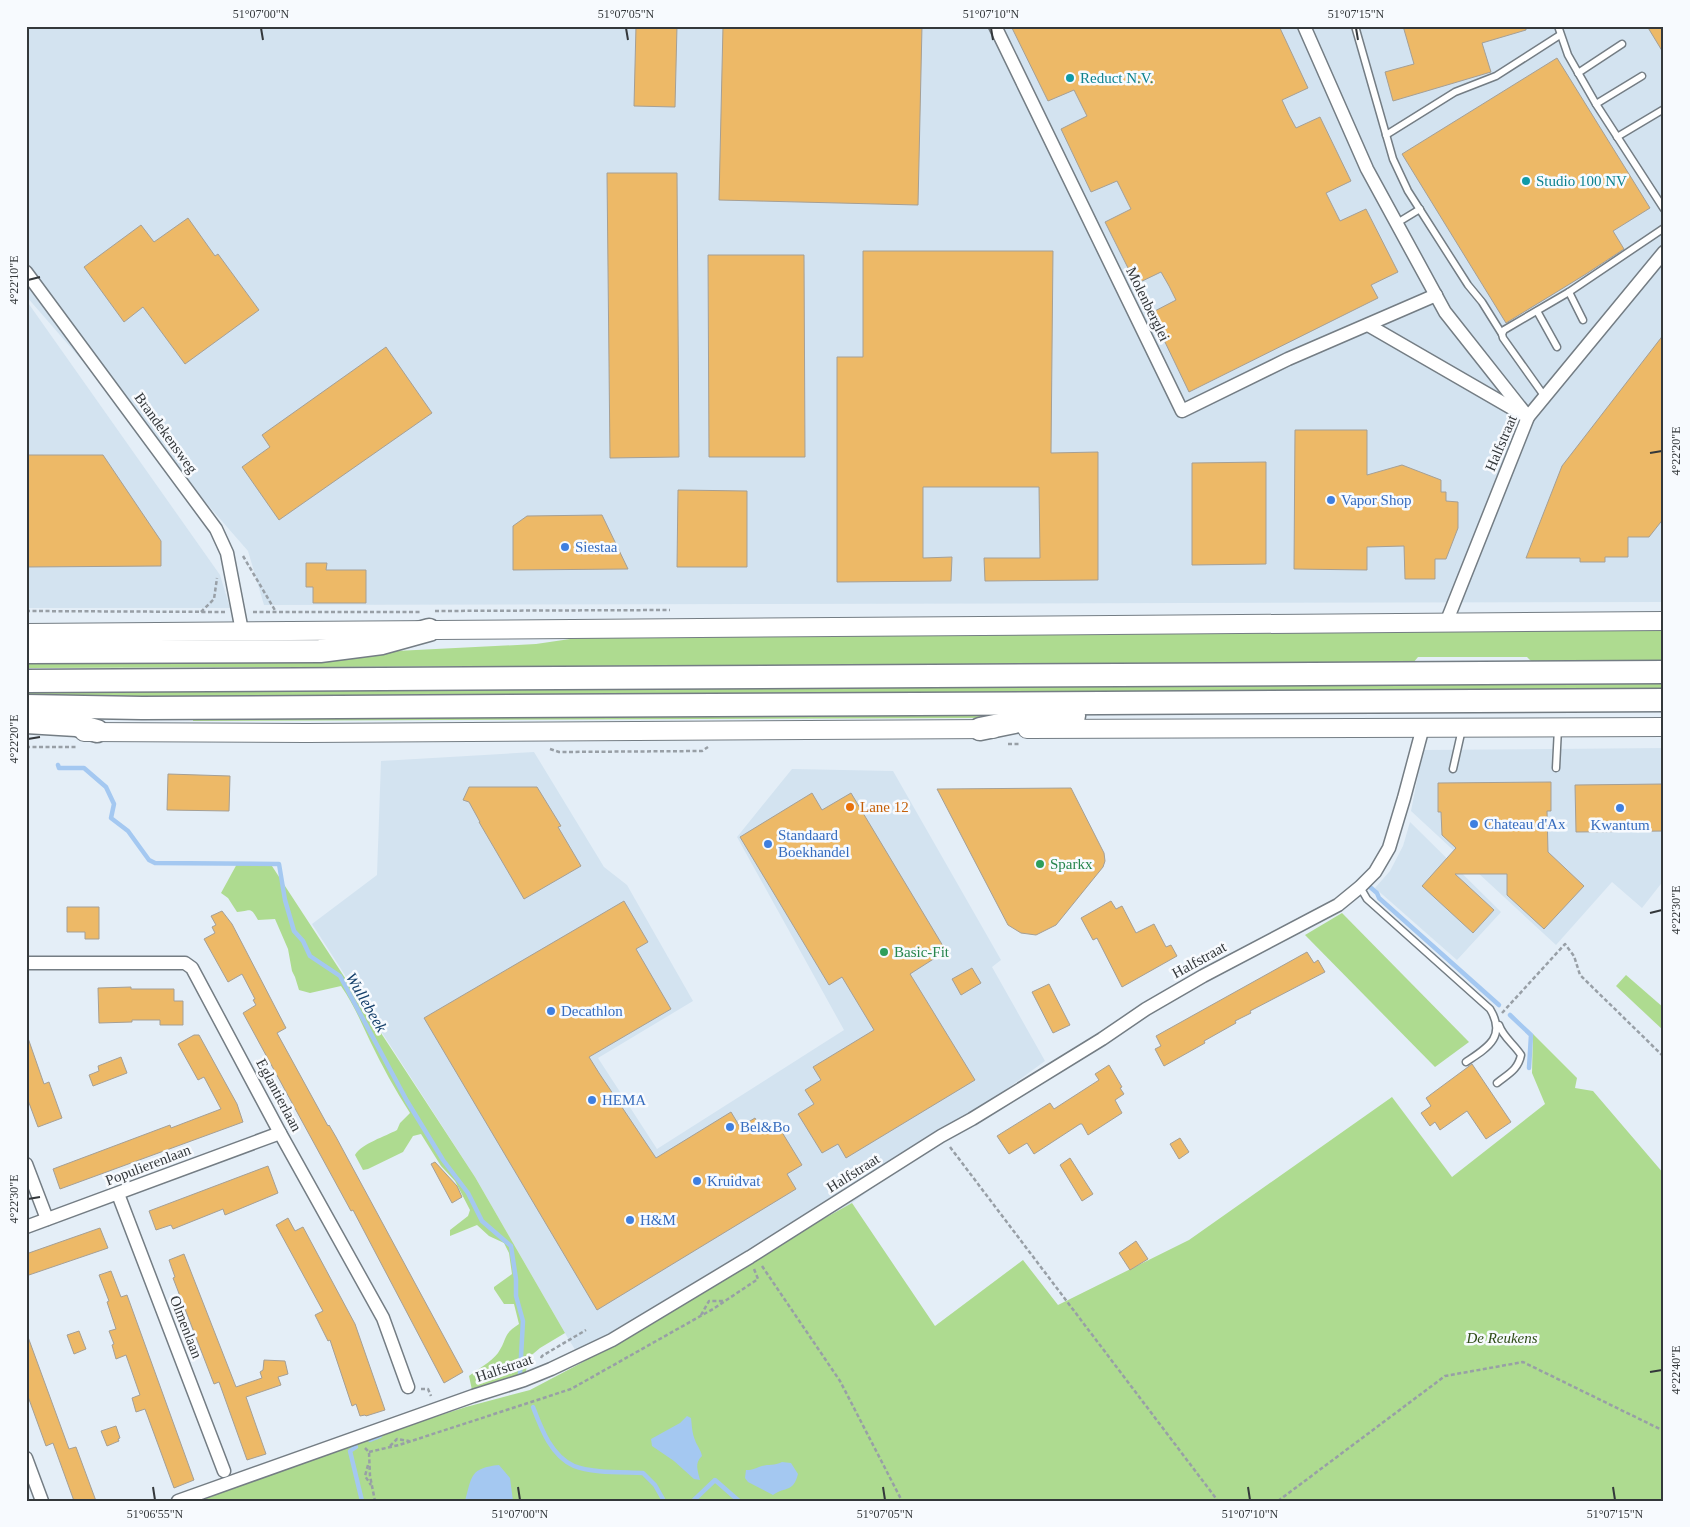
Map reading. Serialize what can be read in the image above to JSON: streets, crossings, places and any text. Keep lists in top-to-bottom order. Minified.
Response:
{"streets":{"street":["Molenberglei","Brandekensweg","Halfstraat","Eglantierlaan","Populierenlaan","Olmenlaan"]},"crossings":[["Eglantierlaan","Populierenlaan"],["Populierenlaan","Olmenlaan"]],"water":["Wullebeek"],"parks":["De Reukens"],"places":["Reduct N.V.","Studio 100 NV","Vapor Shop","Siestaa","Lane 12","Kwantum","Chateau d'Ax","Standaard Boekhandel","Sparkx","Basic-Fit","Decathlon","HEMA","Bel&Bo","Kruidvat","H&M"],"coordinates":["51°07'00\"N","51°07'05\"N","51°07'10\"N","51°07'15\"N","4°22'10\"E","4°22'20\"E","4°22'30\"E","4°22'40\"E","51°06'55\"N"]}
